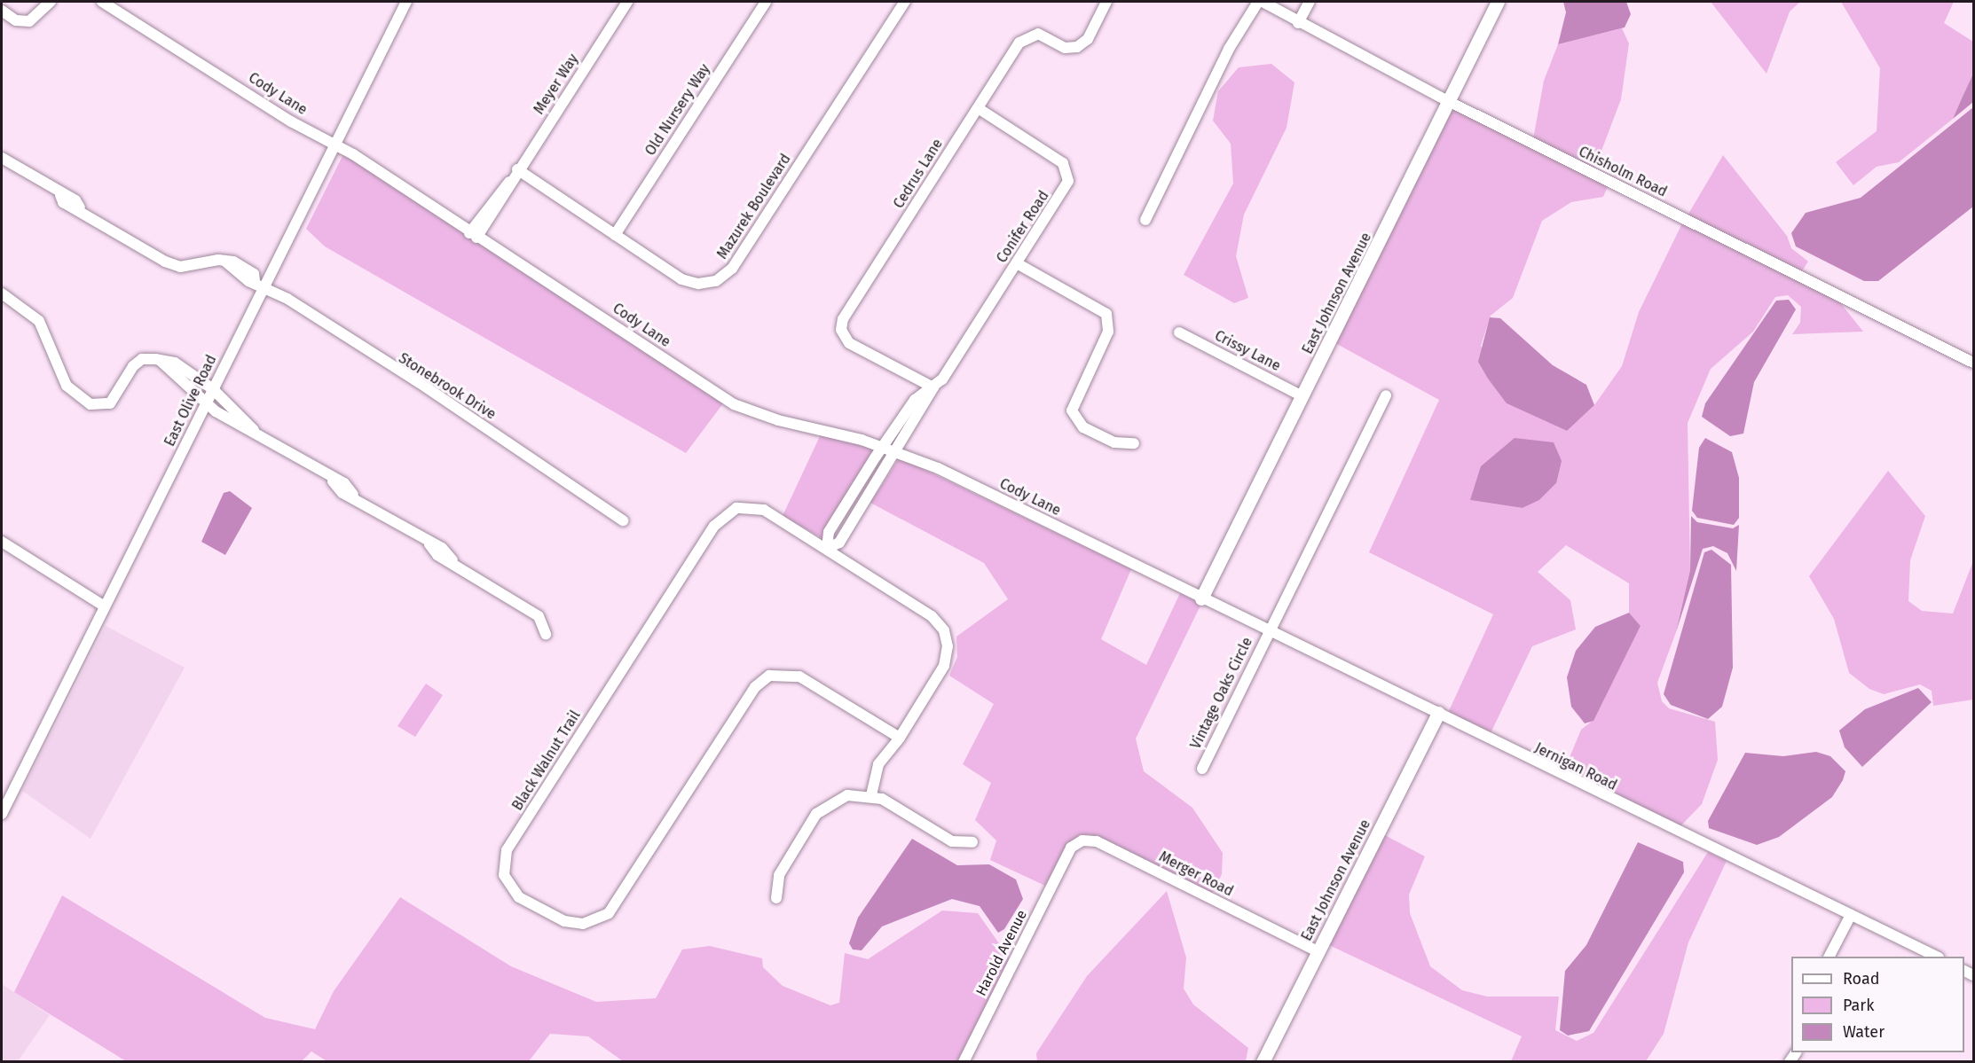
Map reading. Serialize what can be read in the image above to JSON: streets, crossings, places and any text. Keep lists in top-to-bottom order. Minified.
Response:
{"streets":{"main road":["East Johnson Avenue"],"street":["Meyer Way","Cody Lane","Old Nursery Way","Chisholm Road","Cedrus Lane","Mazurek Boulevard","Conifer Road","Crissy Lane","Stonebrook Drive","East Olive Road","Vintage Oaks Circle","Black Walnut Trail","Jernigan Road","Merger Road","Harold Avenue"]},"crossings":[["Meyer Way","Cody Lane"],["Meyer Way","Mazurek Boulevard"],["Cody Lane","Conifer Road"],["Cody Lane","East Johnson Avenue"],["Cody Lane","East Olive Road"],["Cody Lane","Jernigan Road"],["Old Nursery Way","Mazurek Boulevard"],["Chisholm Road","East Johnson Avenue"],["Cedrus Lane","Conifer Road"],["Conifer Road","Black Walnut Trail"],["East Johnson Avenue","Crissy Lane"],["East Johnson Avenue","Jernigan Road"],["East Johnson Avenue","Merger Road"],["Stonebrook Drive","East Olive Road"],["Vintage Oaks Circle","Jernigan Road"],["Merger Road","Harold Avenue"]],"legend":["Road","Park","Water"]}
